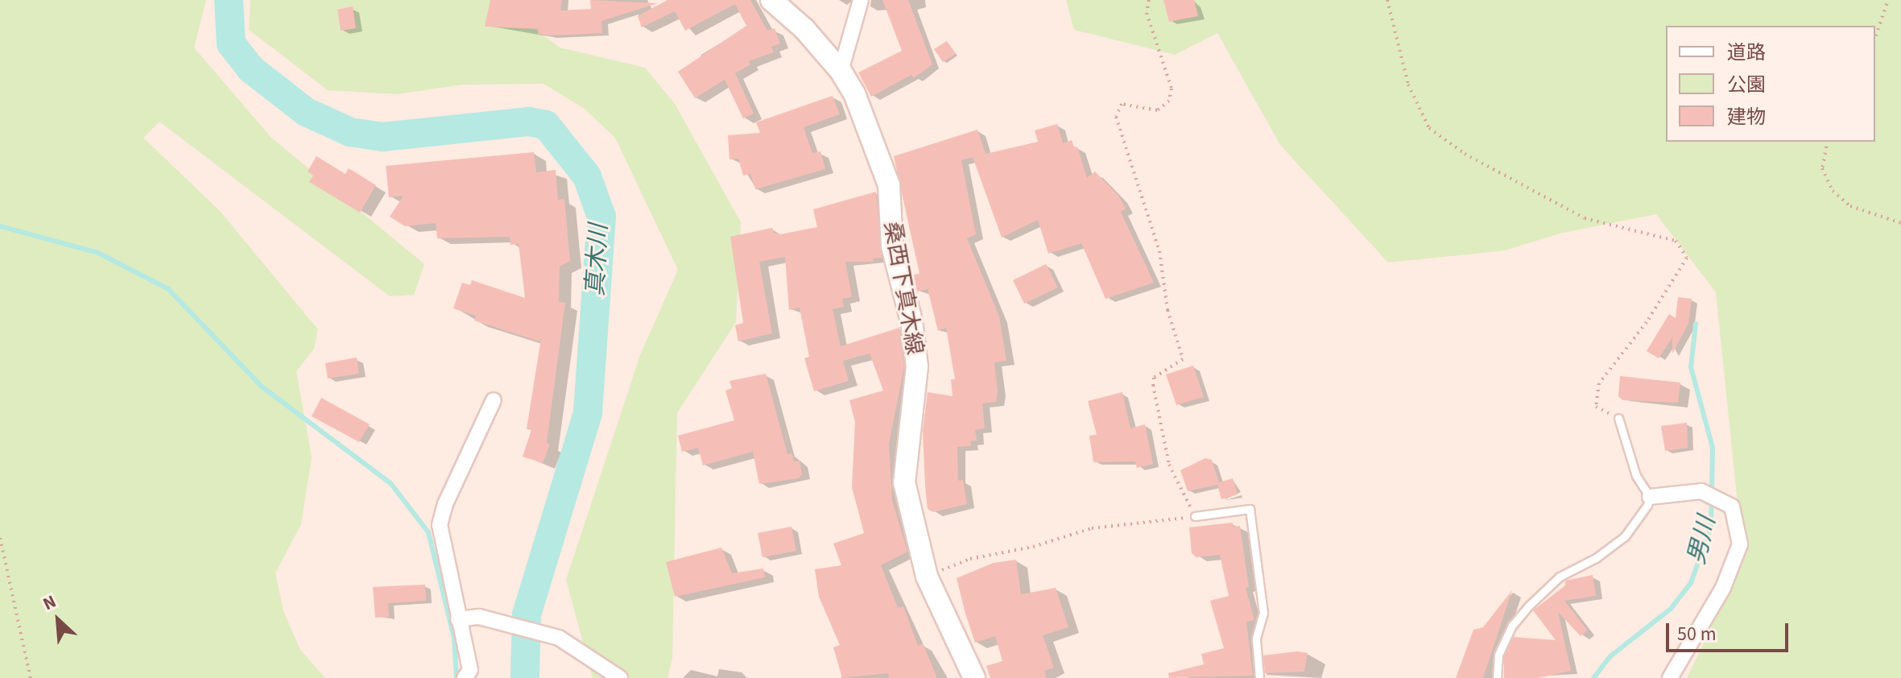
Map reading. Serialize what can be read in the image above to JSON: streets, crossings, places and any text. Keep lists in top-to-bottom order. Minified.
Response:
{"streets":{"main road":["桑西下真木線"]},"water":["真木川","男川"],"legend":["道路","公園","建物"],"scale_bar":"50 m","north":"top left"}
